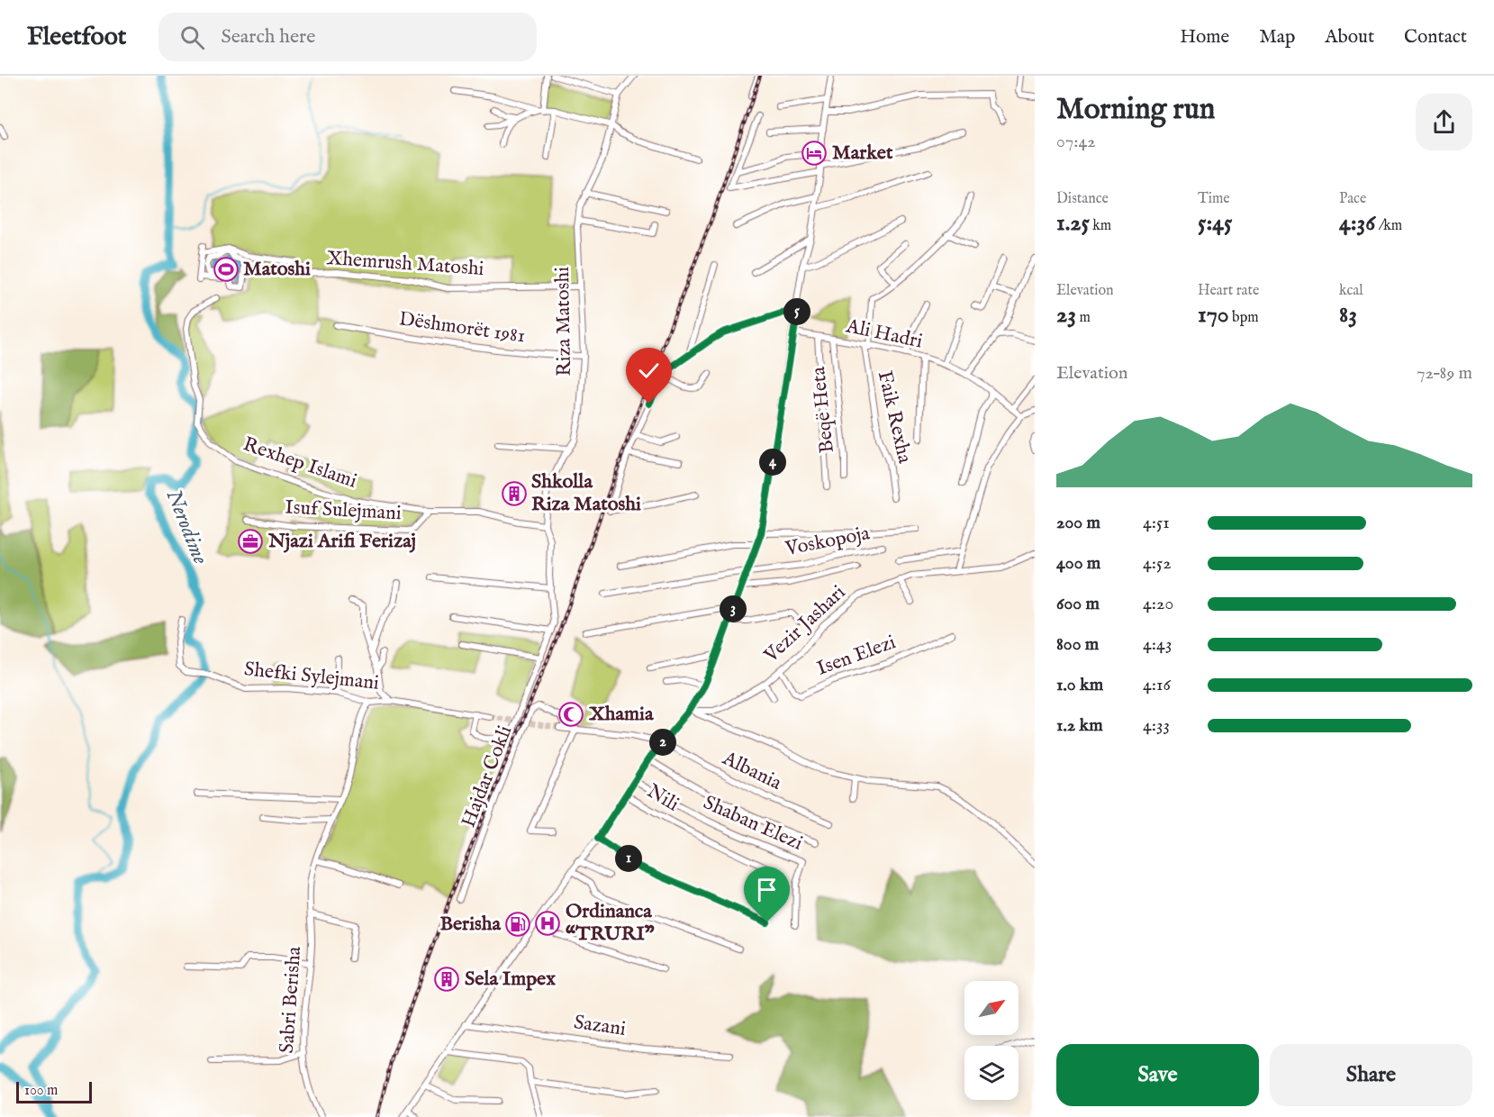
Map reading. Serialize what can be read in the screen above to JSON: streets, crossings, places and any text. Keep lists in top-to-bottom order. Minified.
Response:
{"streets":{"street":["Xhemrush Matoshi","Riza Matoshi","Dëshmorët 1981","Ali Hadri","Beqë Heta","Faik Rexha","Rexhep Islami","Isuf Sulejmani","Voskopoja","Vezir Jashari","Isen Elezi","Shefki Sylejmani","Albania","Hajdar Cokli","Nili","Shaban Elezi","Sabri Berisha","Sazani"]},"crossings":[["Xhemrush Matoshi","Riza Matoshi"],["Riza Matoshi","Dëshmorët 1981"],["Riza Matoshi","Rexhep Islami"],["Riza Matoshi","Shefki Sylejmani"],["Ali Hadri","Beqë Heta"],["Ali Hadri","Faik Rexha"],["Rexhep Islami","Isuf Sulejmani"],["Vezir Jashari","Isen Elezi"],["Shefki Sylejmani","Sabri Berisha"],["Albania","Hajdar Cokli"]],"water":["Nerodime"],"places":{"hotel":["Market"],"sports":["Matoshi"],"building":["Shkolla Riza Matoshi","Sela Impex"],"office":["Njazi Arifi Ferizaj"],"mosque":["Xhamia"],"hospital":["Ordinanca “TRURI”"],"fuel station":["Berisha"]},"scale_bar":"100 m","north":"top right","page":{"header":"Fleetfoot","search":"Search here","nav":["Home","Map","About","Contact"],"heading":["Morning run","07:42"],"stats":[["Distance","1.25 km"],["Time","5:45"],["Pace","4:36 /km"],["Elevation","23 m"],["Heart rate","170 bpm"],["kcal","83"]],"pins":["5","4","3","2","1"],"chart":["Elevation","72–89 m"],"list":[{"name":"200 m","note":"4:51"},{"name":"400 m","note":"4:52"},{"name":"600 m","note":"4:20"},{"name":"800 m","note":"4:43"},{"name":"1.0 km","note":"4:16"},{"name":"1.2 km","note":"4:33"}],"buttons":["Save","Share"],"scale":"100 m"}}
